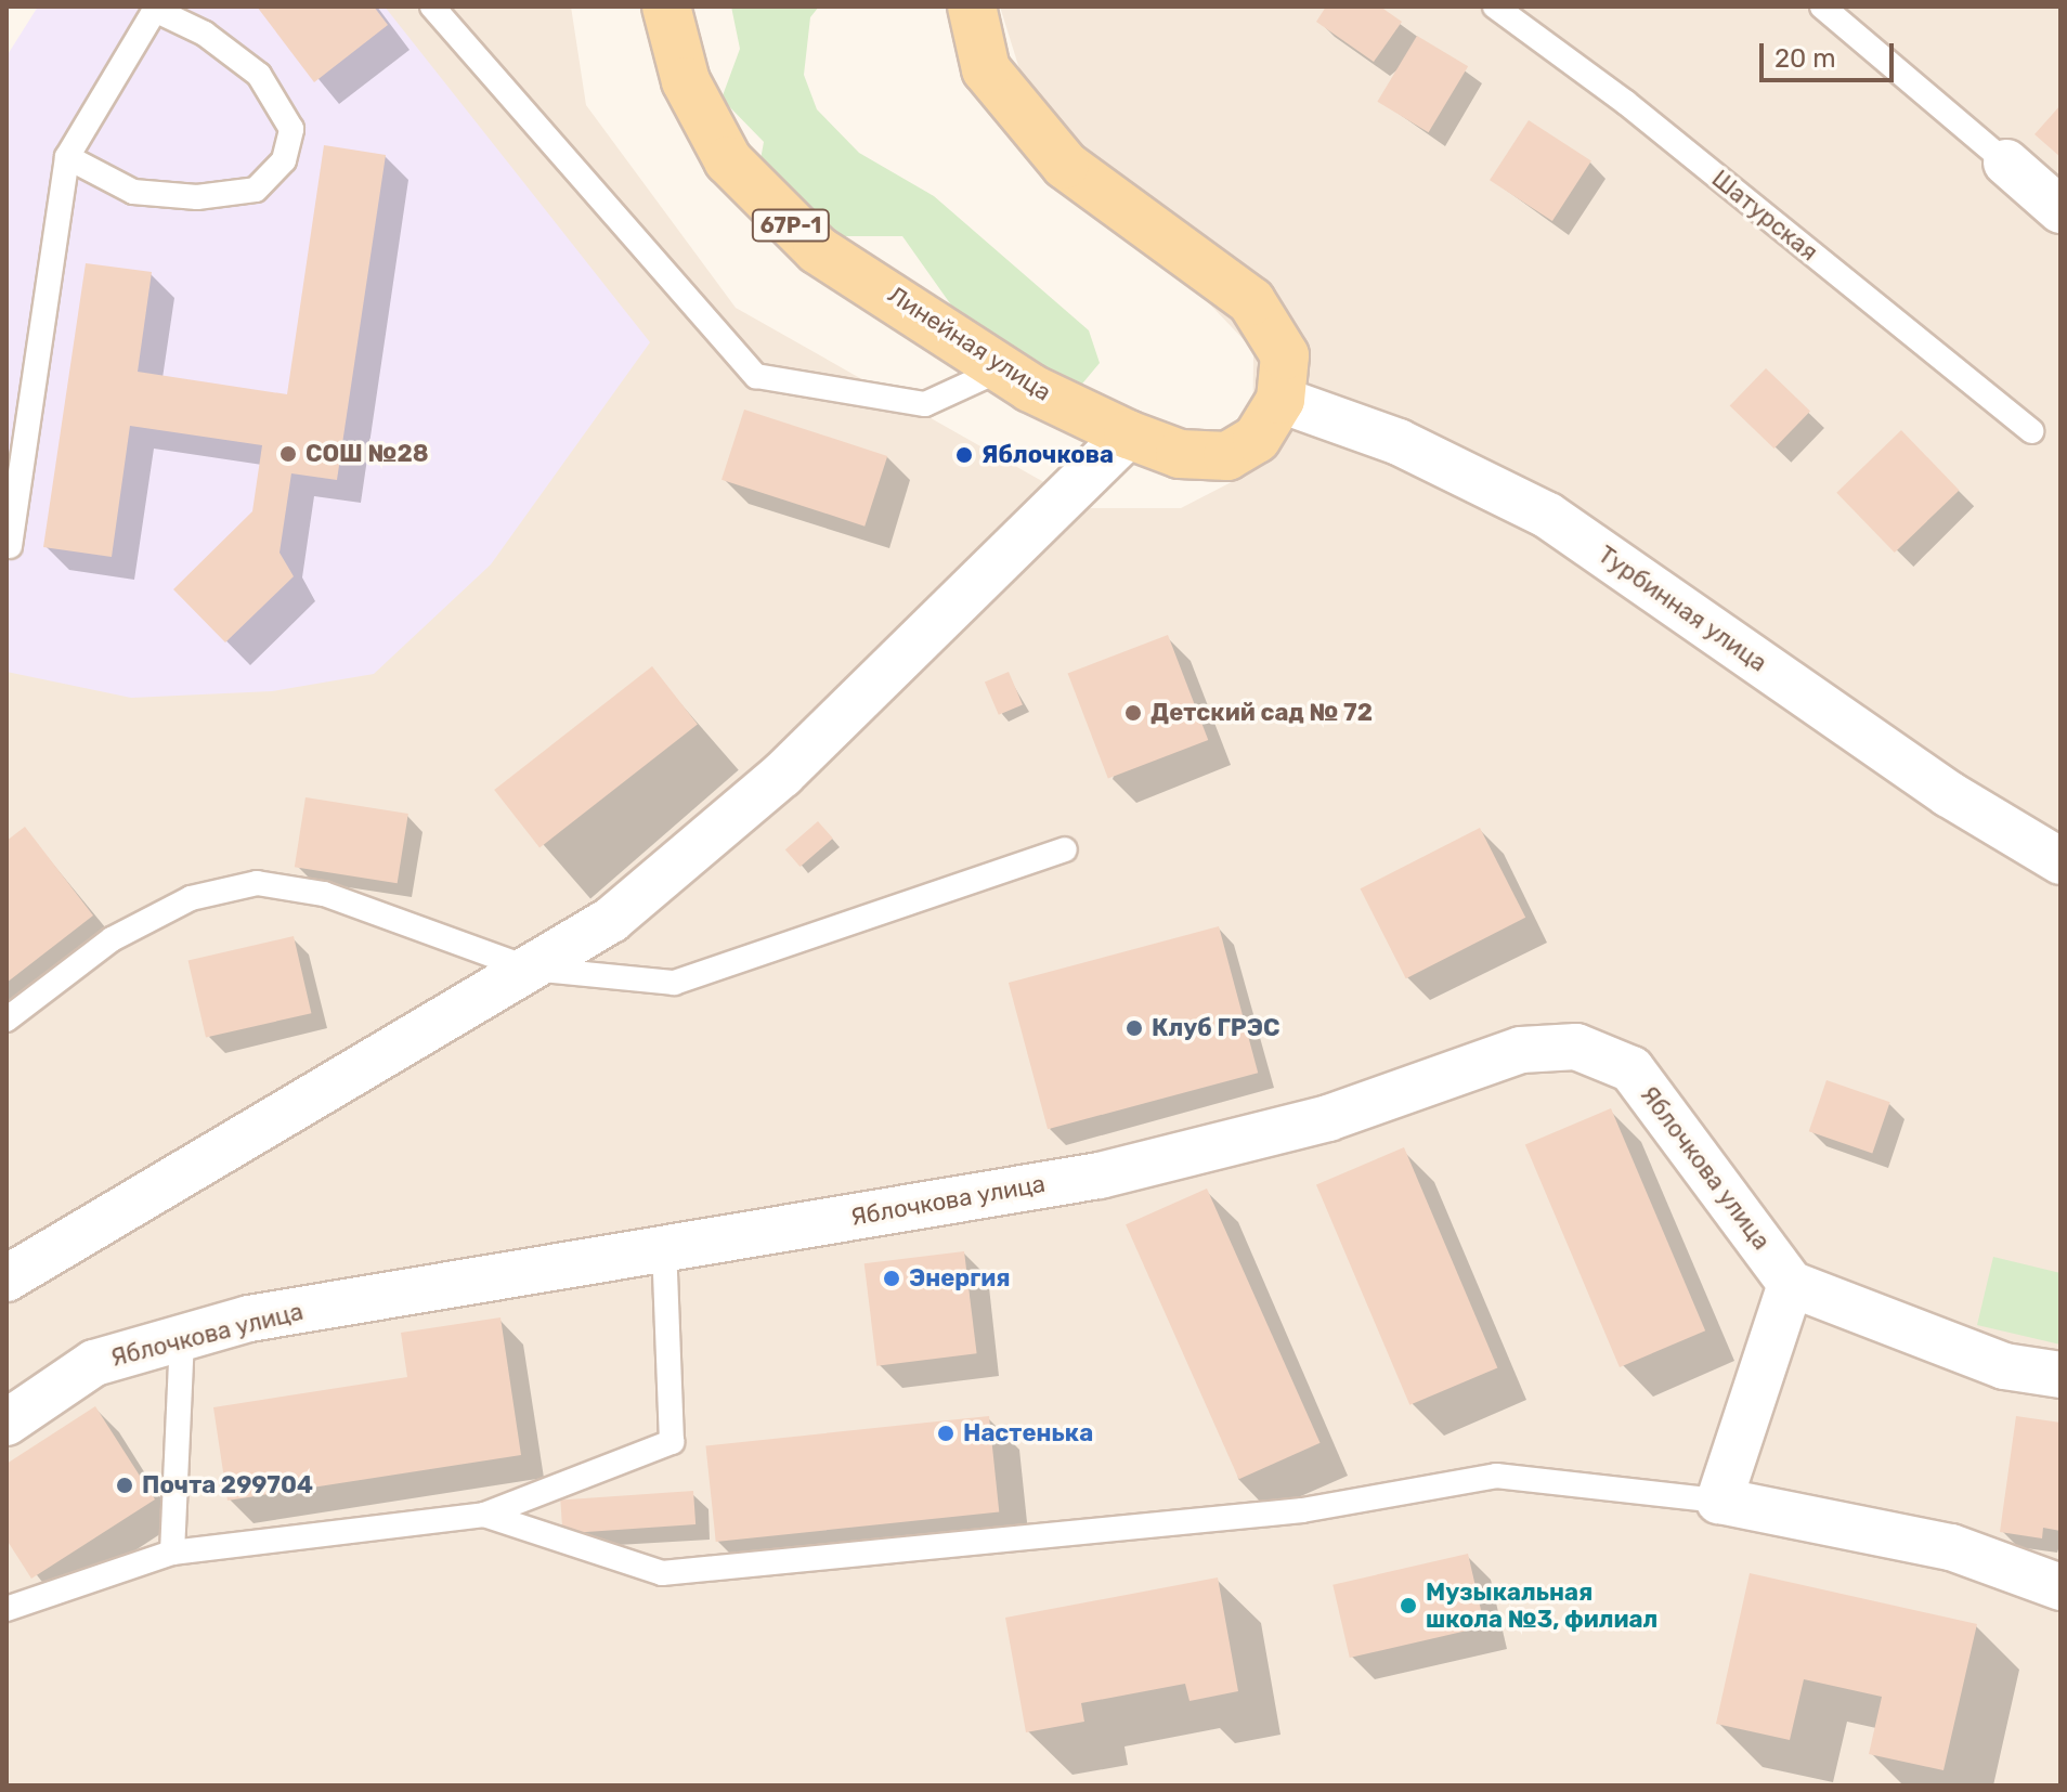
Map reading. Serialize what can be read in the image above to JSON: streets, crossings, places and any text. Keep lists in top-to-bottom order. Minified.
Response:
{"streets":{"main road":["67Р-1","Линейная улица"],"street":["Турбинная улица","Яблочкова улица"],"lane":["Шатурская"]},"crossings":[["Линейная улица","Турбинная улица"]],"places":["СОШ №28","Яблочкова","Детский сад № 72","Клуб ГРЭС","Энергия","Настенька","Почта 299704","Музыкальная школа №3, филиал"],"scale_bar":"20 m"}
